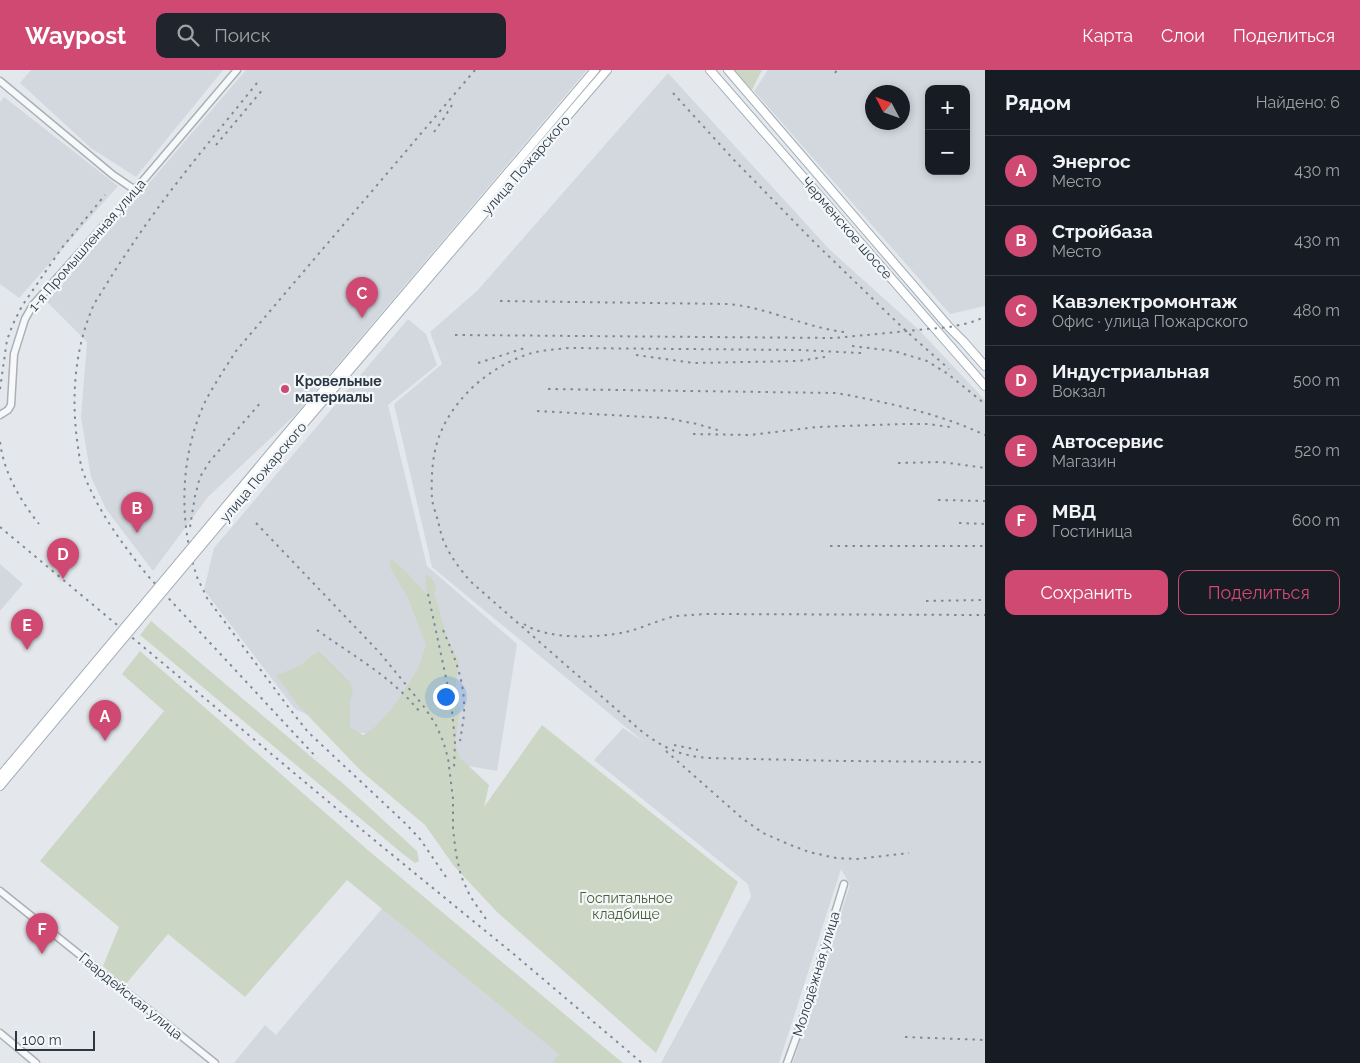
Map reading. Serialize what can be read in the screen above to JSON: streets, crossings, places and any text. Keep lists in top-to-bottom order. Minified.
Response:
{"streets":{"main road":["улица Пожарского","Черменское шоссе"],"street":["1-я Промышленная улица","Молодёжная улица","Гвардейская улица"]},"parks":["Госпитальное кладбище"],"places":["Кровельные материалы"],"scale_bar":"100 m","north":"top left","page":{"header":"Waypost","search":"Поиск","nav":["Карта","Слои","Поделиться"],"heading":["Рядом","Найдено: 6"],"map_buttons":["+","−"],"list":[{"mark":"A","name":"Энергос","note":"Место","value":"430 m"},{"mark":"B","name":"Стройбаза","note":"Место","value":"430 m"},{"mark":"C","name":"Кавэлектромонтаж","note":"Офис · улица Пожарского","value":"480 m"},{"mark":"D","name":"Индустриальная","note":"Вокзал","value":"500 m"},{"mark":"E","name":"Автосервис","note":"Магазин","value":"520 m"},{"mark":"F","name":"МВД","note":"Гостиница","value":"600 m"}],"pins":["C","B","D","E","A","F"],"buttons":["Сохранить","Поделиться"],"scale":"100 m"}}
